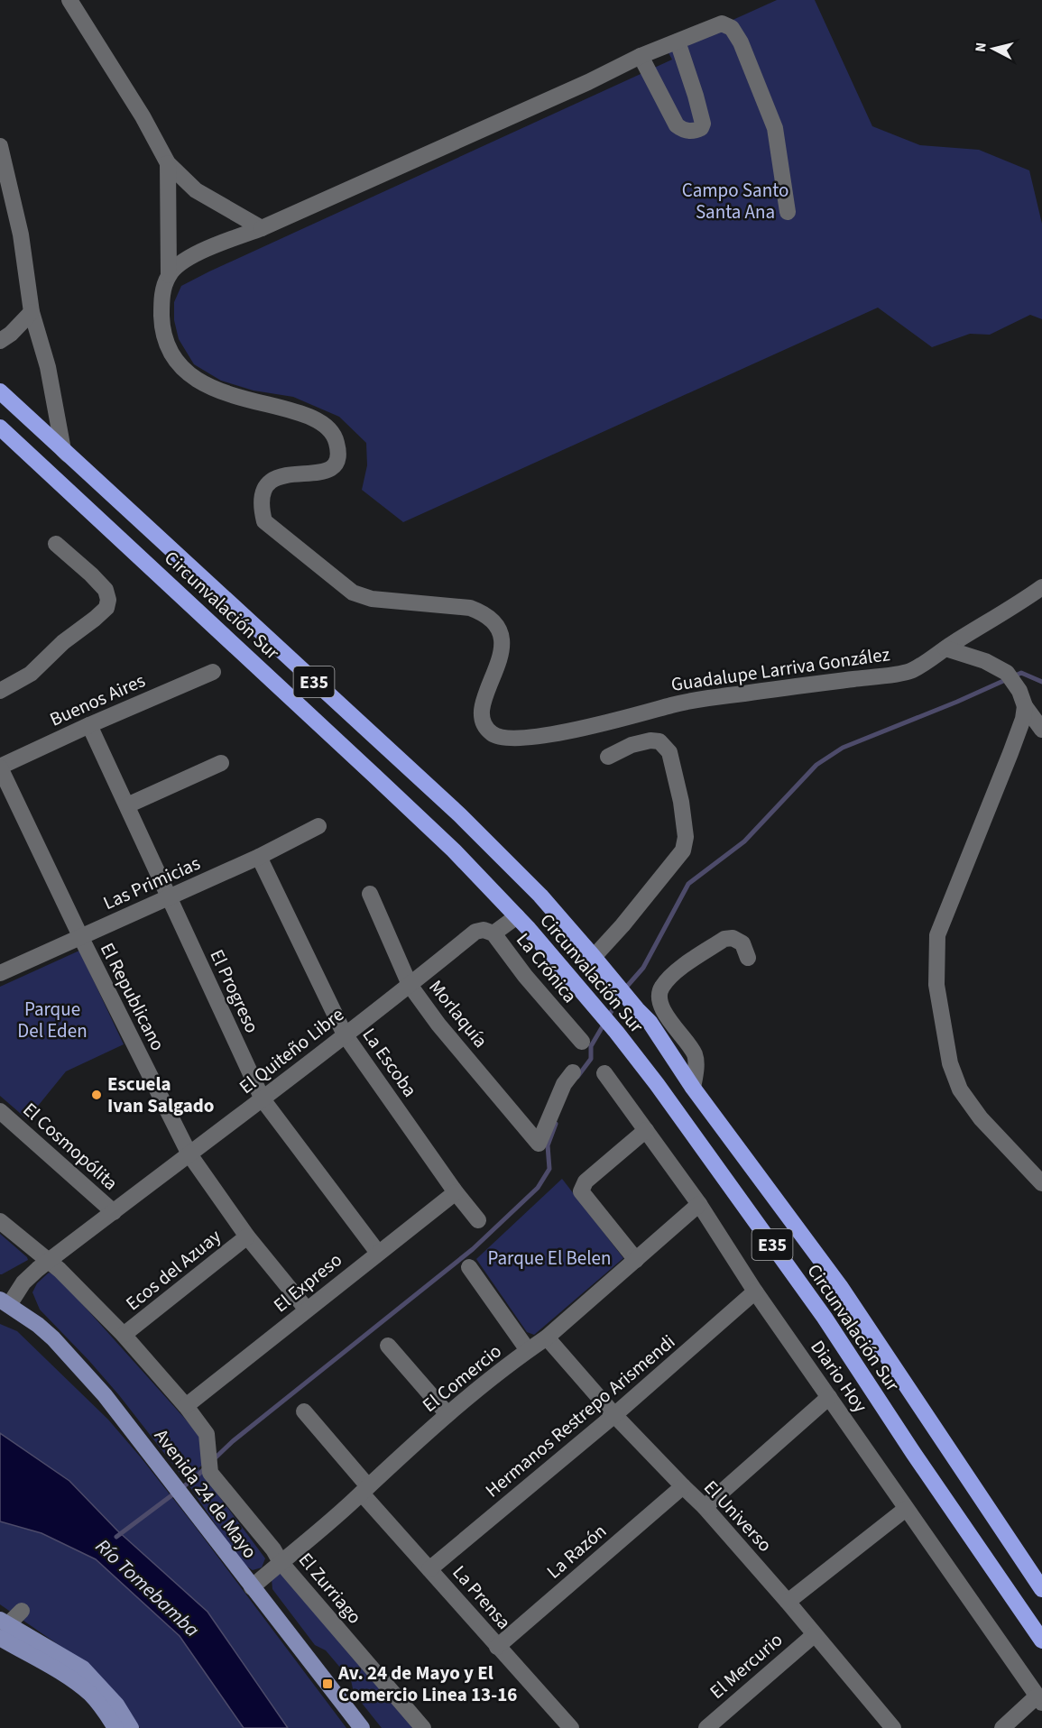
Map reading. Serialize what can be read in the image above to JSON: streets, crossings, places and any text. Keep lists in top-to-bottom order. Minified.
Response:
{"streets":{"highway":["Circunvalación Sur","E35"],"main road":["Avenida 24 de Mayo"],"street":["Guadalupe Larriva González","Buenos Aires","Las Primicias","La Crónica","El Progreso","El Republicano","Morlaquía","El Quiteño Libre","La Escoba","El Cosmopólita","Ecos del Azuay","El Expreso","Diario Hoy","El Comercio","Hermanos Restrepo Arismendi","El Universo","La Razón","El Zurriago","La Prensa","El Mercurio"]},"crossings":[["Buenos Aires","El Progreso"],["Buenos Aires","El Republicano"],["Las Primicias","El Progreso"],["Las Primicias","El Republicano"],["Las Primicias","La Escoba"],["La Crónica","El Quiteño Libre"],["El Progreso","El Quiteño Libre"],["El Progreso","El Expreso"],["El Republicano","El Quiteño Libre"],["El Republicano","Ecos del Azuay"],["El Republicano","El Expreso"],["Morlaquía","El Quiteño Libre"],["El Quiteño Libre","La Escoba"],["El Quiteño Libre","El Cosmopólita"],["El Quiteño Libre","Avenida 24 de Mayo"],["La Escoba","El Expreso"],["El Expreso","El Zurriago"],["Diario Hoy","El Comercio"],["Diario Hoy","Hermanos Restrepo Arismendi"],["El Comercio","Avenida 24 de Mayo"],["El Comercio","El Universo"],["El Comercio","El Zurriago"],["El Comercio","La Prensa"],["Hermanos Restrepo Arismendi","El Universo"],["Hermanos Restrepo Arismendi","La Prensa"],["El Universo","La Razón"],["El Universo","El Mercurio"],["La Razón","La Prensa"]],"water":["Río Tomebamba"],"parks":["Campo Santo Santa Ana","Parque Del Eden","Parque El Belen"],"places":{"other":["Escuela Ivan Salgado"],"transit":["Av. 24 de Mayo y El Comercio Linea 13-16"]},"north":"left"}
